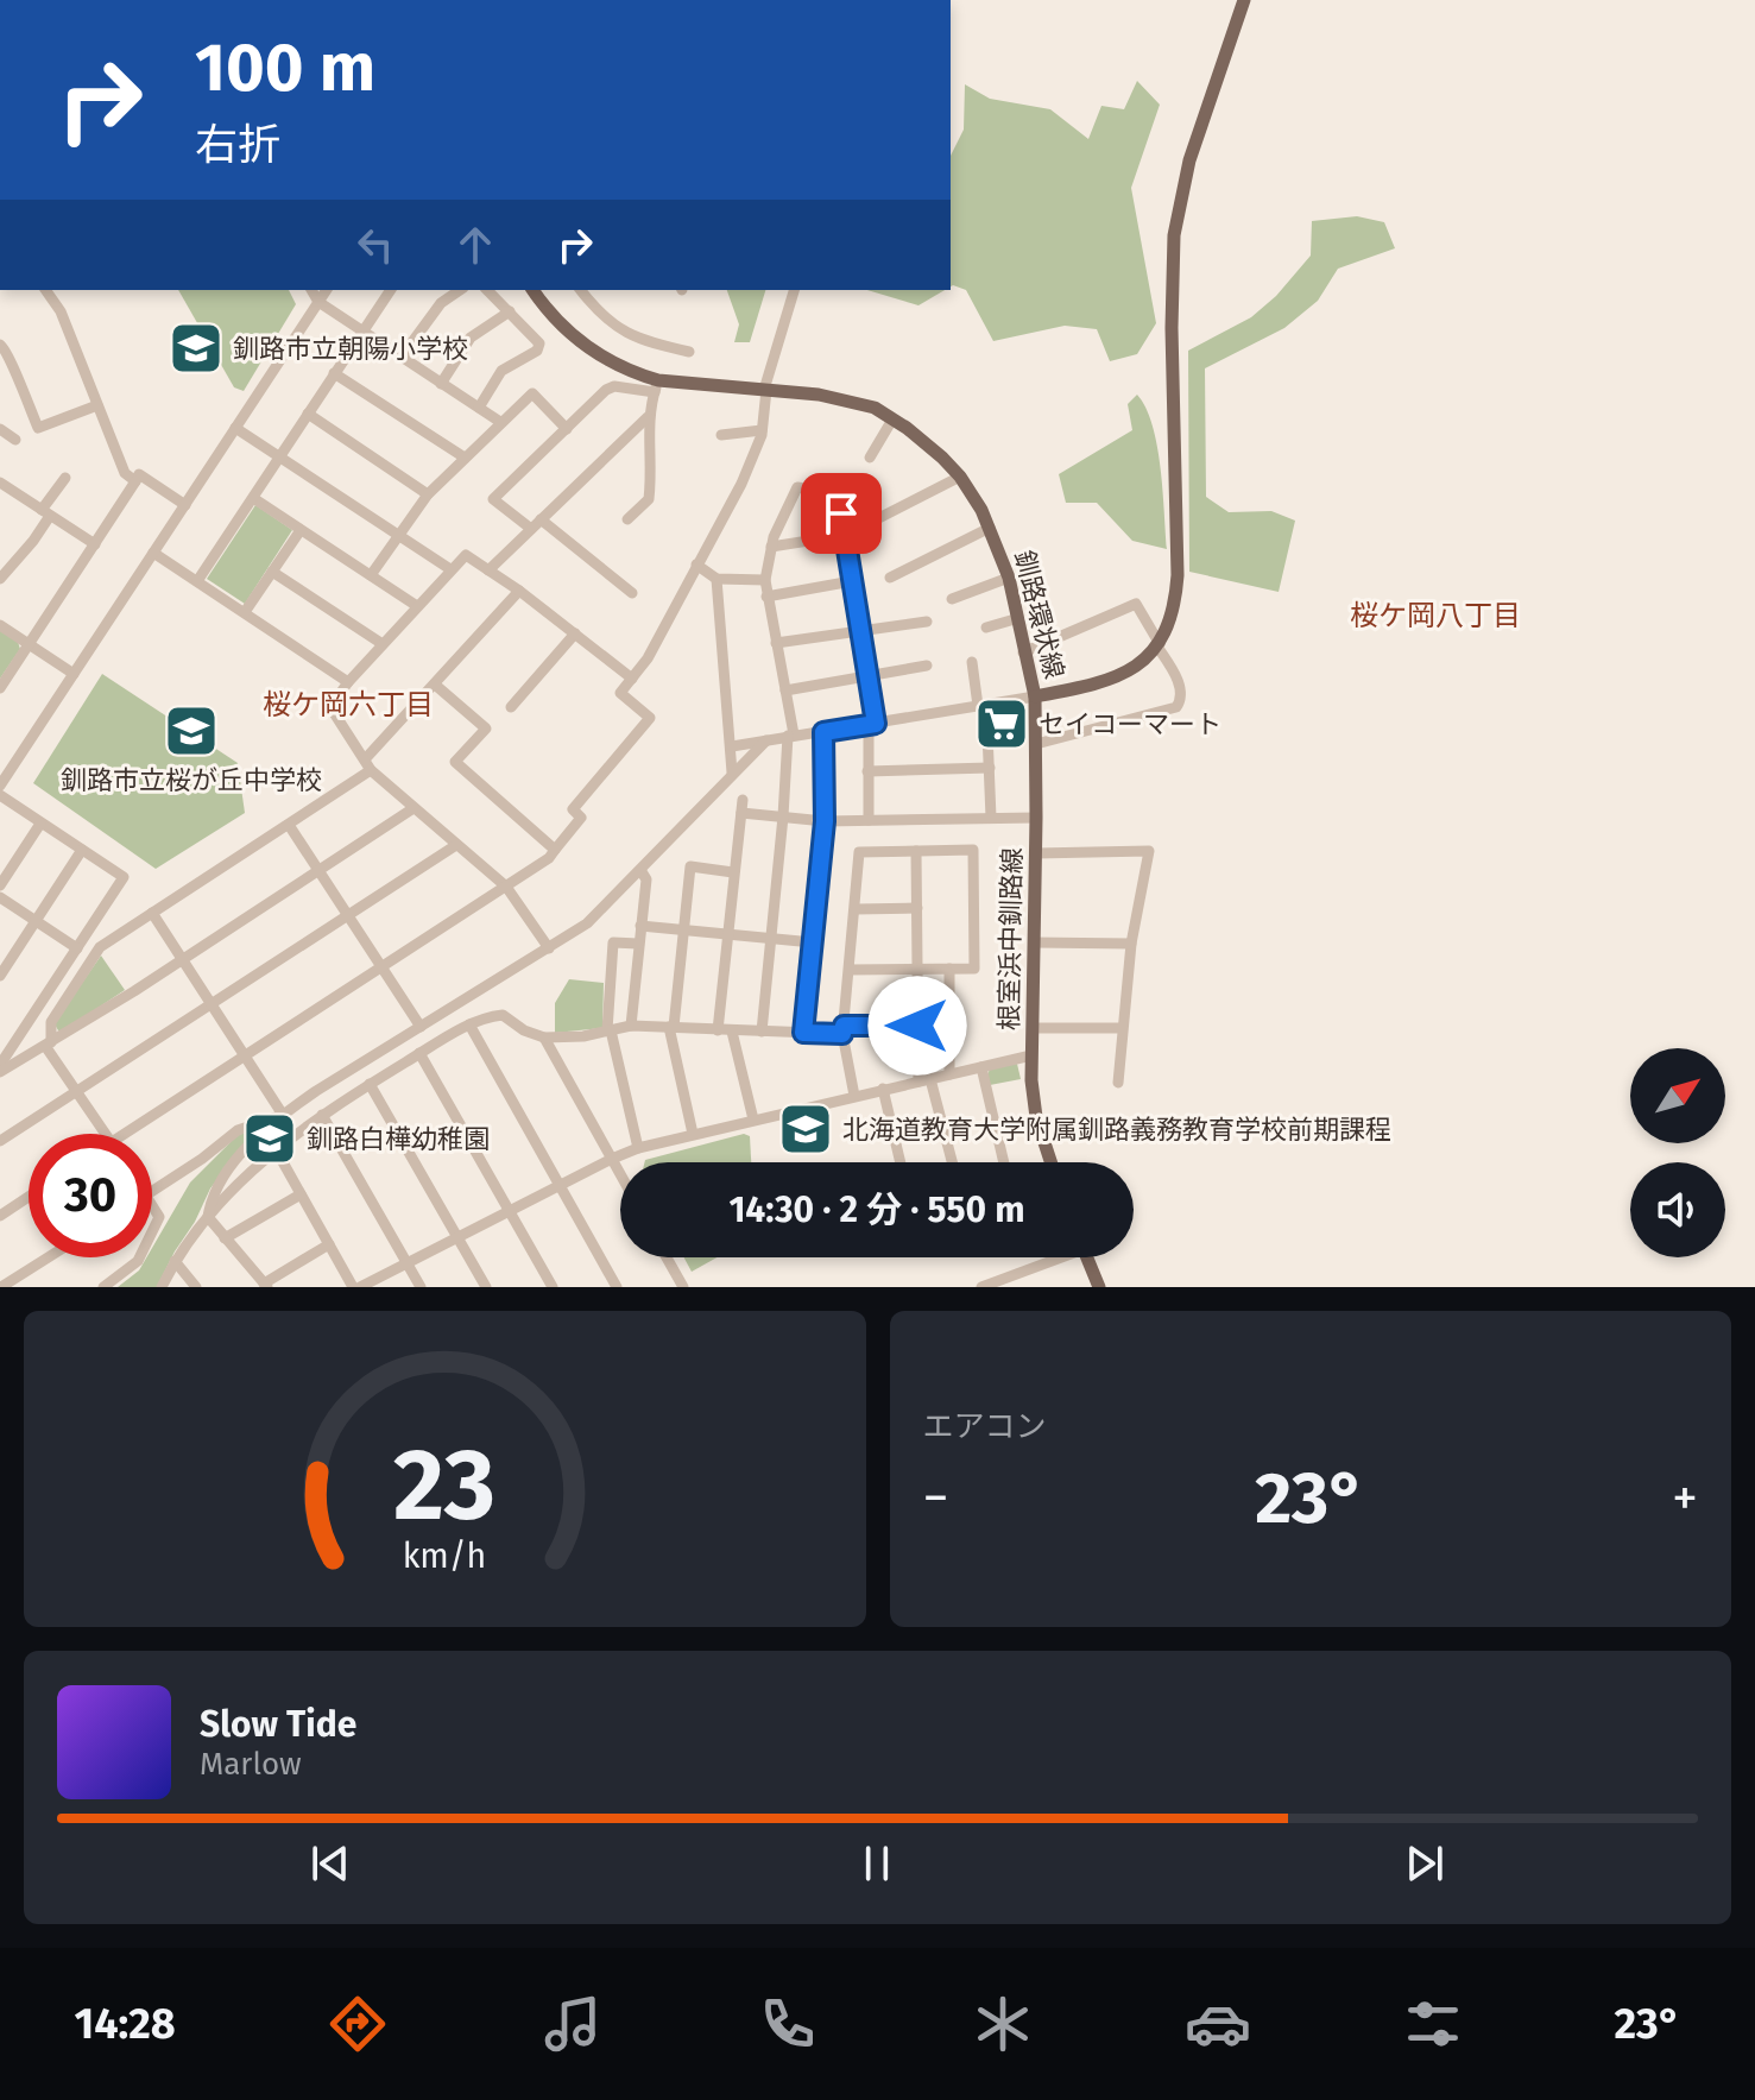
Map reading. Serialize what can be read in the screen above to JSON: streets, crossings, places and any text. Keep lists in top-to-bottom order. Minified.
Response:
{"streets":{"main road":["釧路環状線","根室浜中釧路線"]},"crossings":[["釧路環状線","根室浜中釧路線"]],"districts":["桜ケ岡八丁目","桜ケ岡六丁目"],"places":{"school or university":["釧路市立朝陽小学校","釧路市立桜が丘中学校","北海道教育大学附属釧路義務教育学校前期課程","釧路白樺幼稚園"],"supermarket":["セイコーマート"]},"north":"top right","page":{"turn":["100 m","右折"],"limit":"30","trip":"14:30 · 2 分 · 550 m","tile":"エアコン","heat":["−","23°","+"],"song":["Slow Tide","Marlow"],"tabs":["14:28","23°"],"gauge":["23","km/h"]}}
